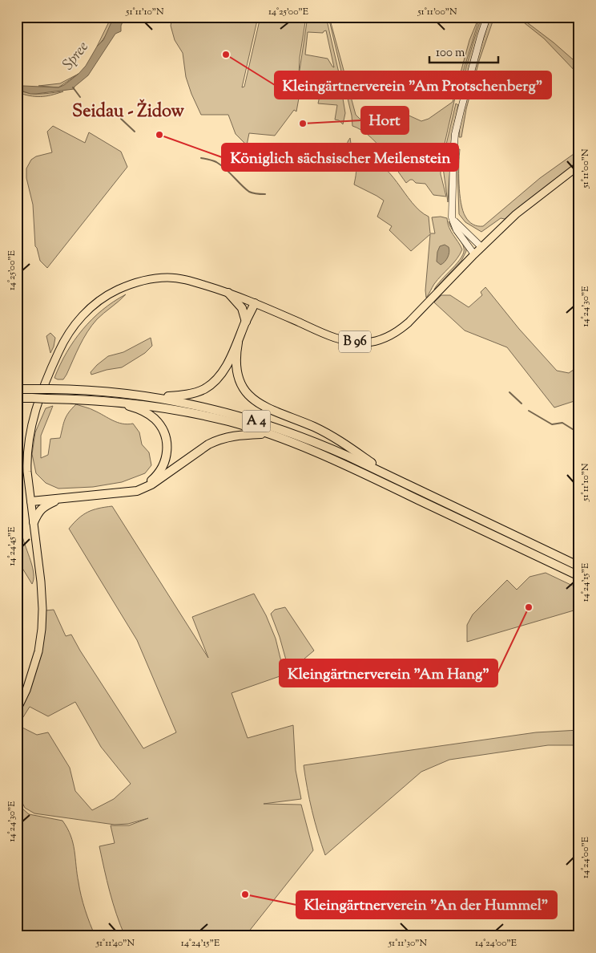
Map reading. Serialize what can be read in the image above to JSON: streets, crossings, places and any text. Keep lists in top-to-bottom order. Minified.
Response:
{"streets":{"highway":["A 4"],"main road":["B 96"]},"districts":["Seidau - Židow"],"water":["Spree"],"places":["Kleingärtnerverein \"Am Protschenberg\"","Hort","Königlich sächsischer Meilenstein","Kleingärtnerverein \"Am Hang\"","Kleingärtnerverein \"An der Hummel\""],"scale_bar":"100 m","coordinates":["51°11'10\"N","14°25'00\"E","51°11'00\"N","14°24'30\"E","14°24'45\"E","14°24'15\"E","14°24'00\"E","51°11'40\"N","51°11'30\"N"]}
